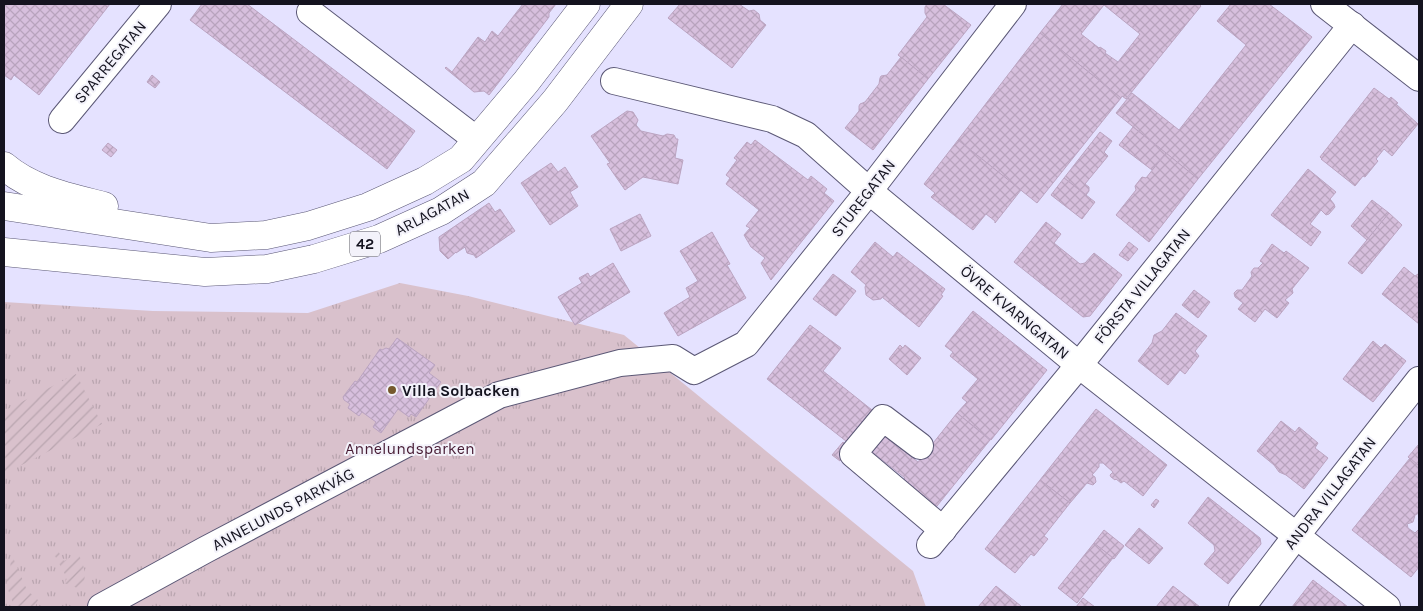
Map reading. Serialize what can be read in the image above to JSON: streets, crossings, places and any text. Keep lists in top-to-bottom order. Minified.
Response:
{"streets":{"main road":["ARLAGATAN","42"],"street":["SPARREGATAN","STUREGATAN","FÖRSTA VILLAGATAN","ÖVRE KVARNGATAN","ANDRA VILLAGATAN","ANNELUNDS PARKVÄG"]},"crossings":[["STUREGATAN","ÖVRE KVARNGATAN"],["STUREGATAN","ANNELUNDS PARKVÄG"],["FÖRSTA VILLAGATAN","ÖVRE KVARNGATAN"],["ÖVRE KVARNGATAN","ANDRA VILLAGATAN"]],"parks":["Annelundsparken"],"places":["Villa Solbacken"]}
